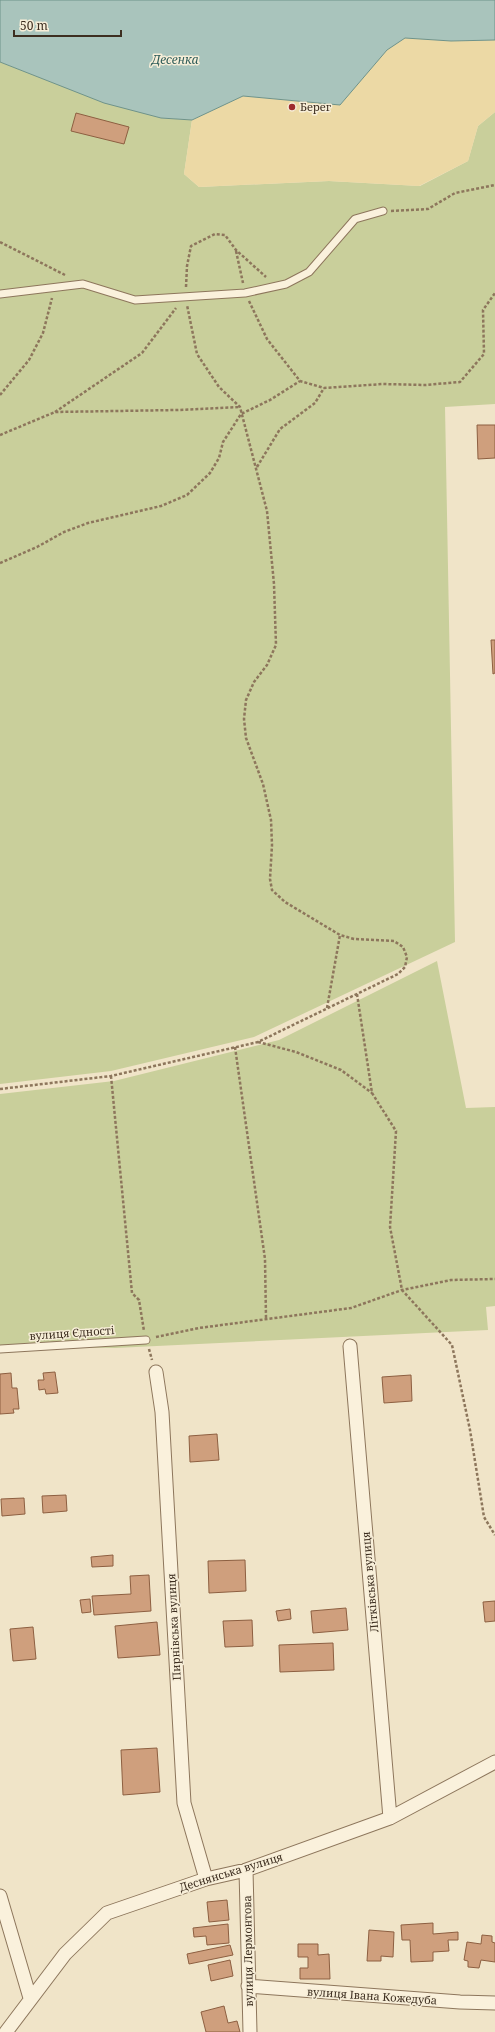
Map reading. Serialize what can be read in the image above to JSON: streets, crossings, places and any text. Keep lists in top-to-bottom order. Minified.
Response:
{"streets":{"street":["Літківська вулиця","Пирнівська вулиця","Деснянська вулиця","вулиця Лермонтова","вулиця Івана Кожедуба"],"lane":["вулиця Єдності"]},"crossings":[["Літківська вулиця","Деснянська вулиця"],["Пирнівська вулиця","Деснянська вулиця"],["Деснянська вулиця","вулиця Лермонтова"],["вулиця Лермонтова","вулиця Івана Кожедуба"]],"water":["Десенка"],"places":["Берег"],"scale_bar":"50 m"}
